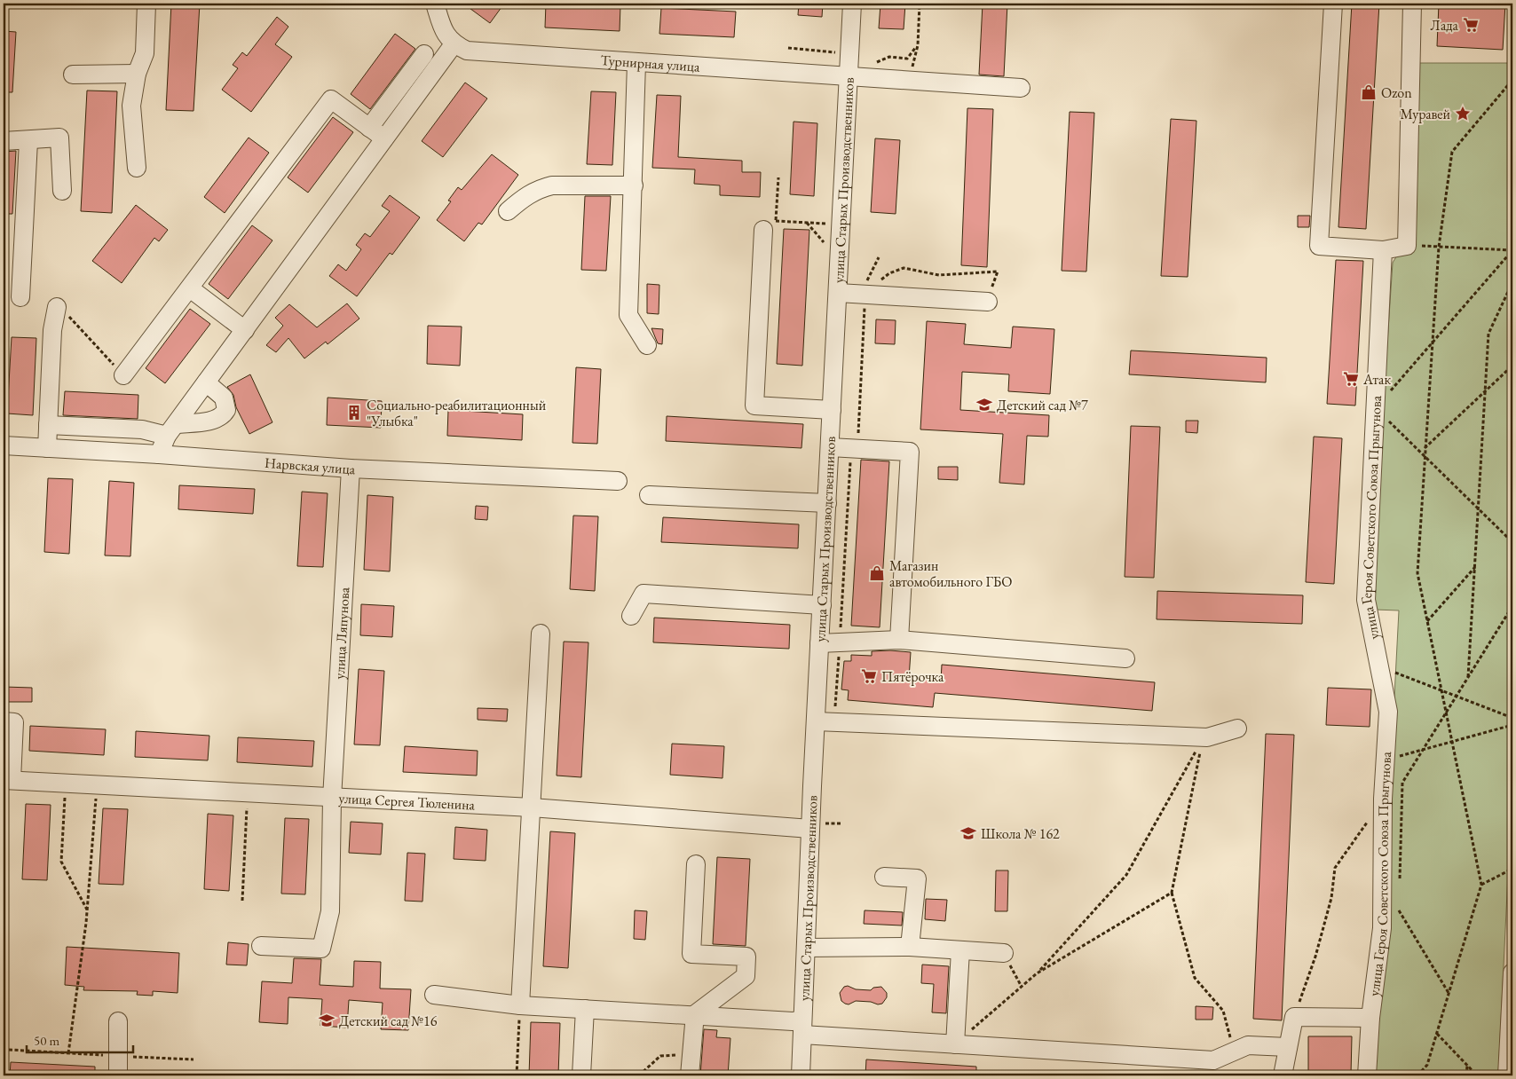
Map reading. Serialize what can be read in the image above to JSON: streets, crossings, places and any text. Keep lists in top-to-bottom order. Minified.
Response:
{"streets":{"street":["Турнирная улица","улица Старых Производственников","Нарвская улица","улица Героя Советского Союза Прыгунова","улица Ляпунова","улица Сергея Тюленина"]},"crossings":[["Турнирная улица","улица Старых Производственников"],["улица Старых Производственников","улица Сергея Тюленина"],["Нарвская улица","улица Ляпунова"],["улица Ляпунова","улица Сергея Тюленина"]],"places":{"supermarket":["Лада","Атак","Пятёрочка"],"shop":["Ozon","Магазин автомобильного ГБО"],"place":["Муравей"],"school or university":["Детский сад №7","Школа № 162","Детский сад №16"],"building":["Социально-реабилитационный \"Улыбка\""]},"scale_bar":"50 m"}
